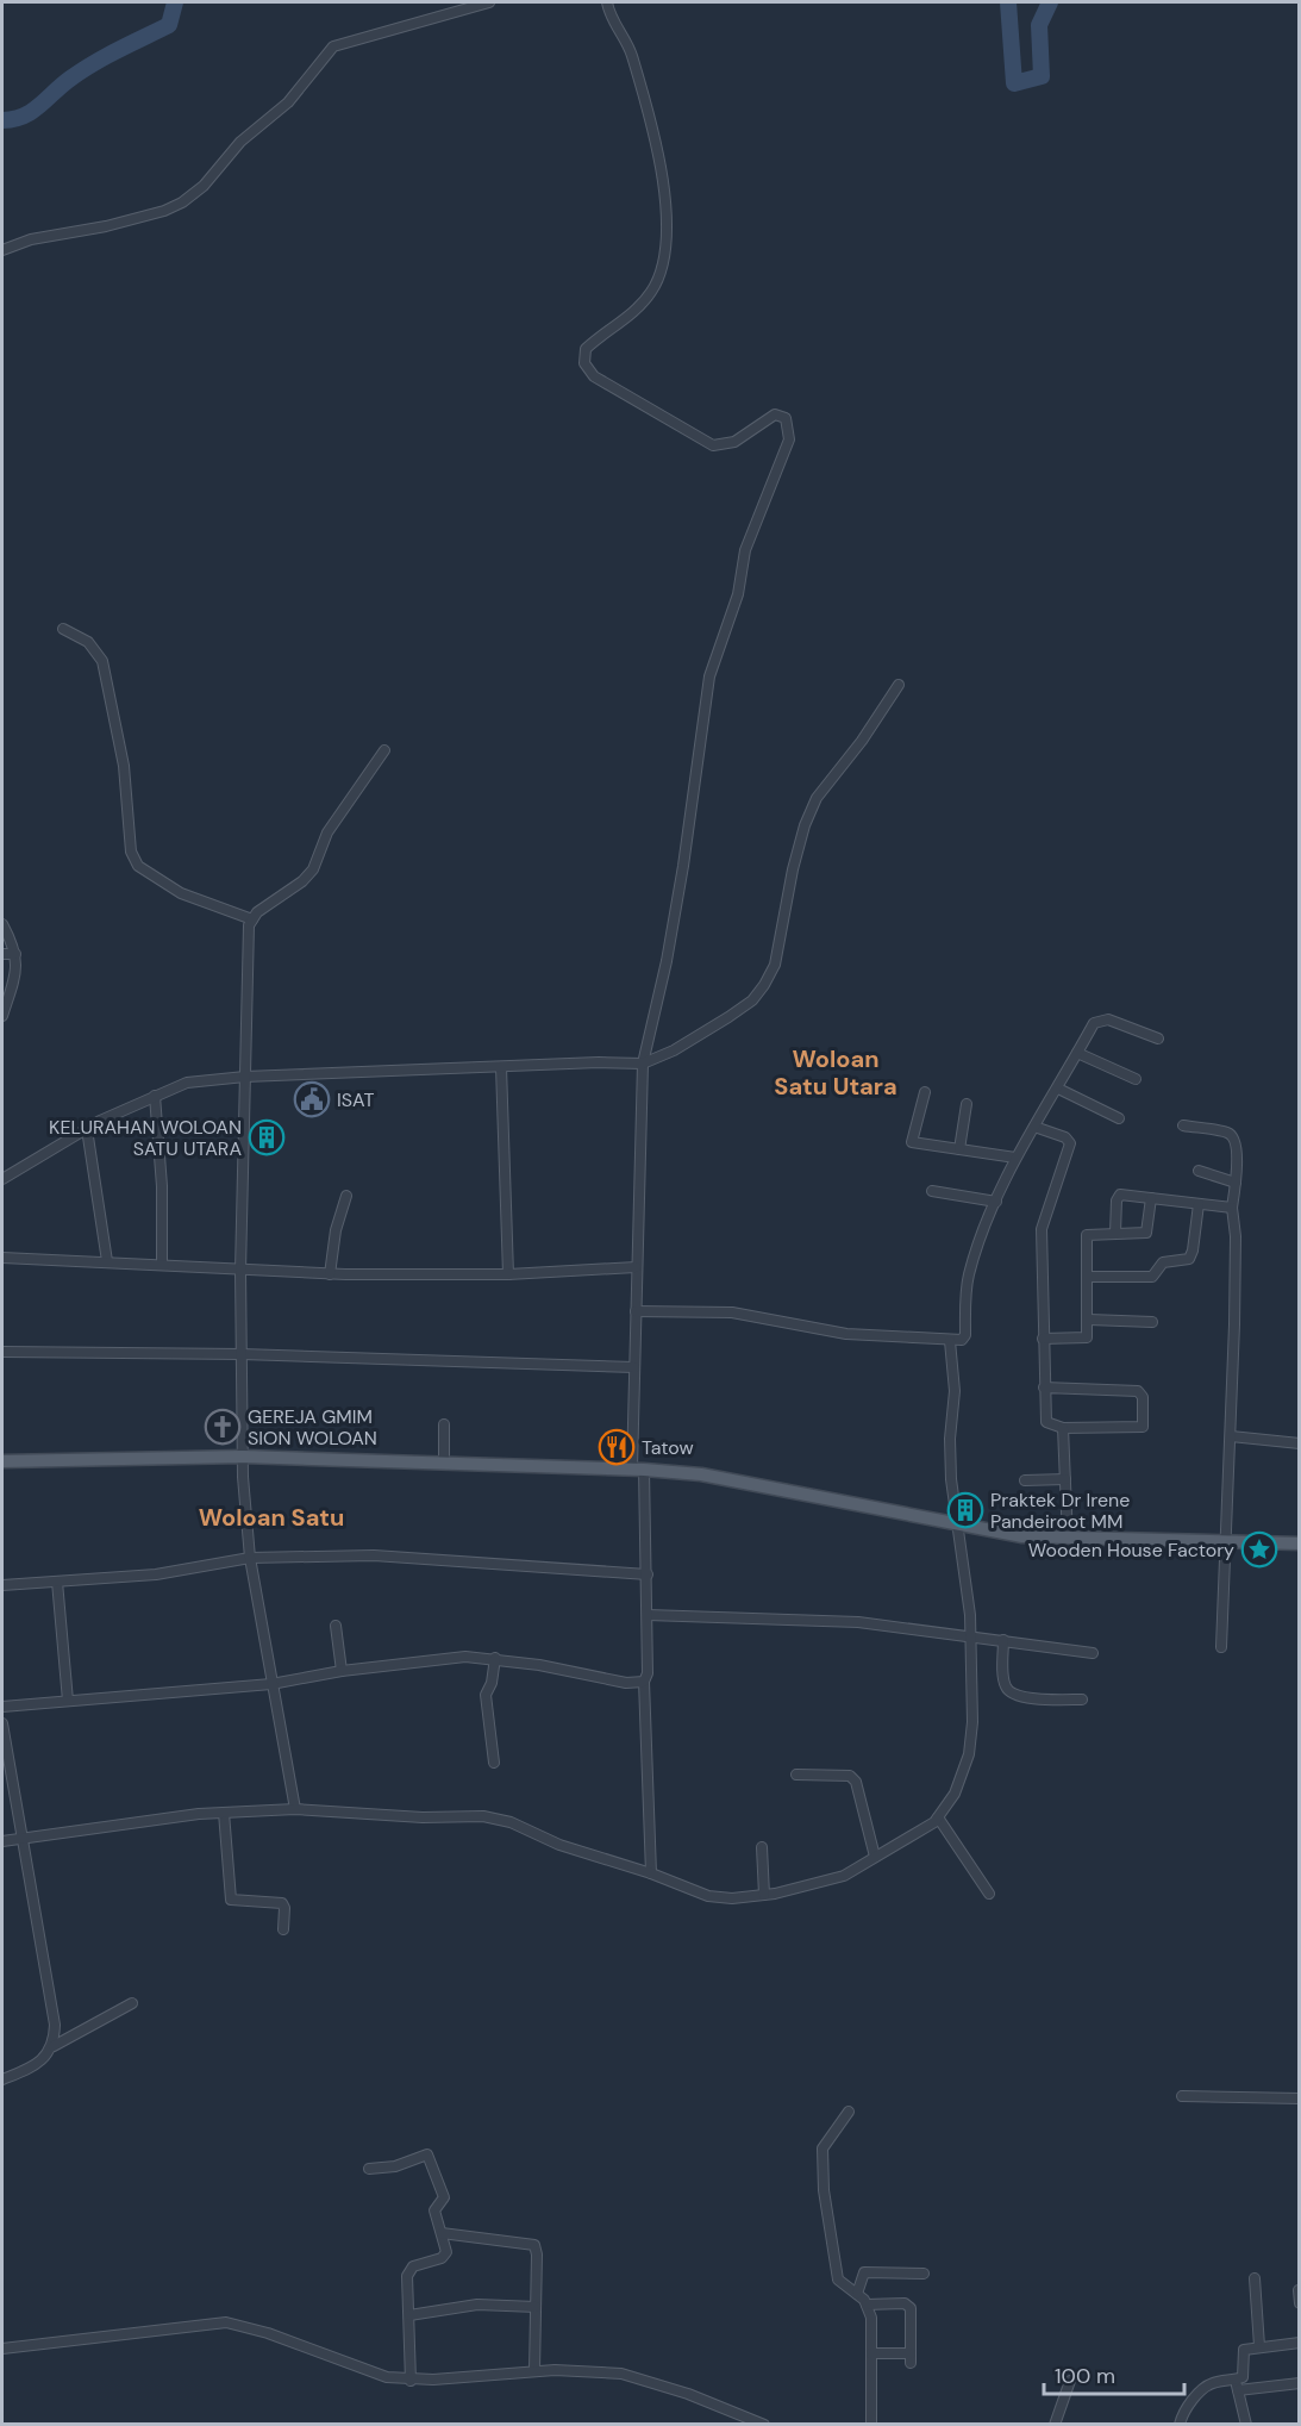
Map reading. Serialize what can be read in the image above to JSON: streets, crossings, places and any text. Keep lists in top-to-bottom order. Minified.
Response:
{"districts":["Woloan Satu Utara","Woloan Satu"],"places":{"public building":["ISAT"],"building":["KELURAHAN WOLOAN SATU UTARA","Praktek Dr Irene Pandeiroot MM"],"church":["GEREJA GMIM SION WOLOAN"],"restaurant":["Tatow"],"place":["Wooden House Factory"]},"scale_bar":"100 m"}
